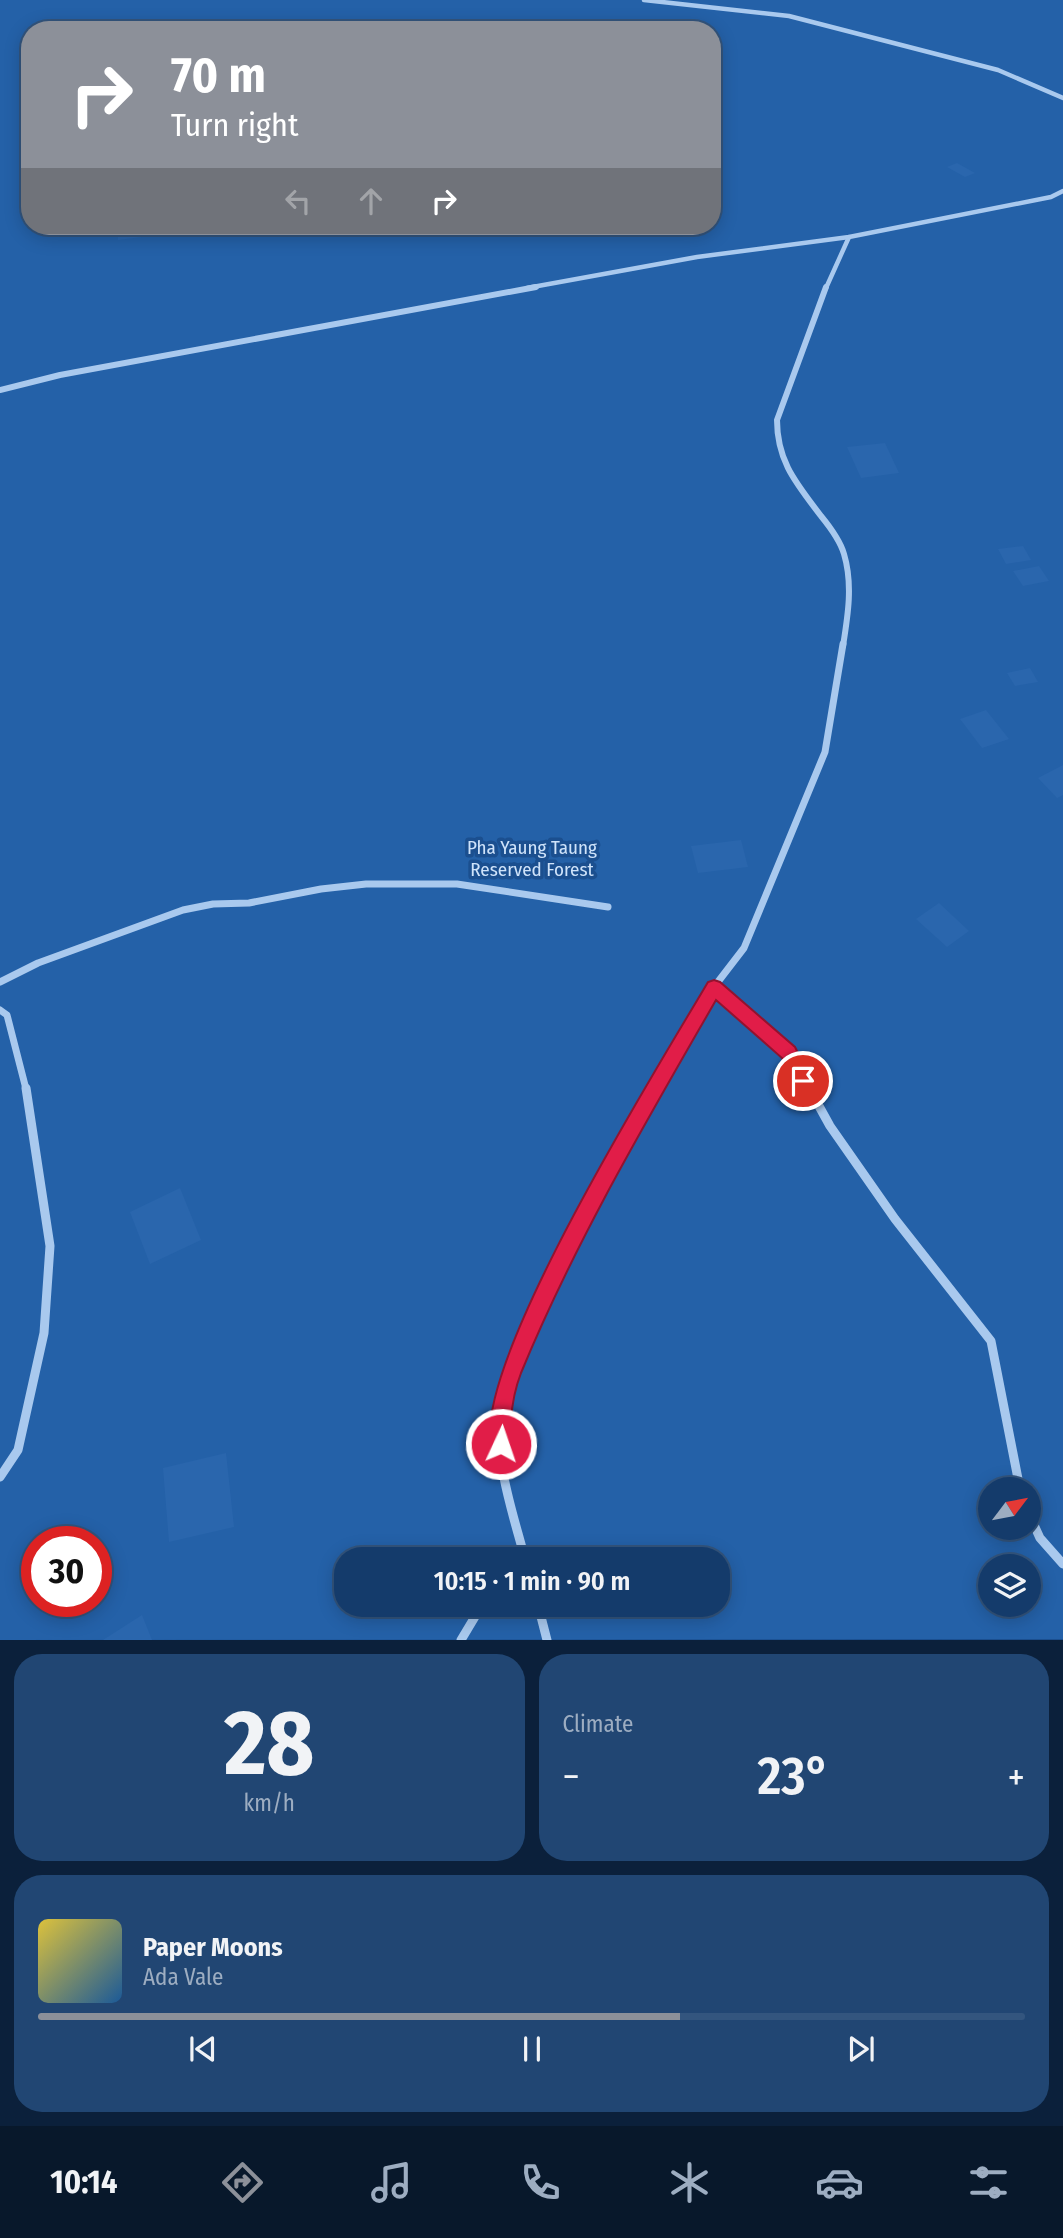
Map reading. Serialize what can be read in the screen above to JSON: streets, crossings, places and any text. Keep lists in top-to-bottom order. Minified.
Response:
{"parks":["Pha Yaung Taung Reserved Forest"],"north":"top right","page":{"turn":["70 m","Turn right"],"limit":"30","trip":"10:15 · 1 min · 90 m","tile":[["28","km/h"],"Climate"],"heat":["−","23°","+"],"song":["Paper Moons","Ada Vale"],"tabs":"10:14"}}
